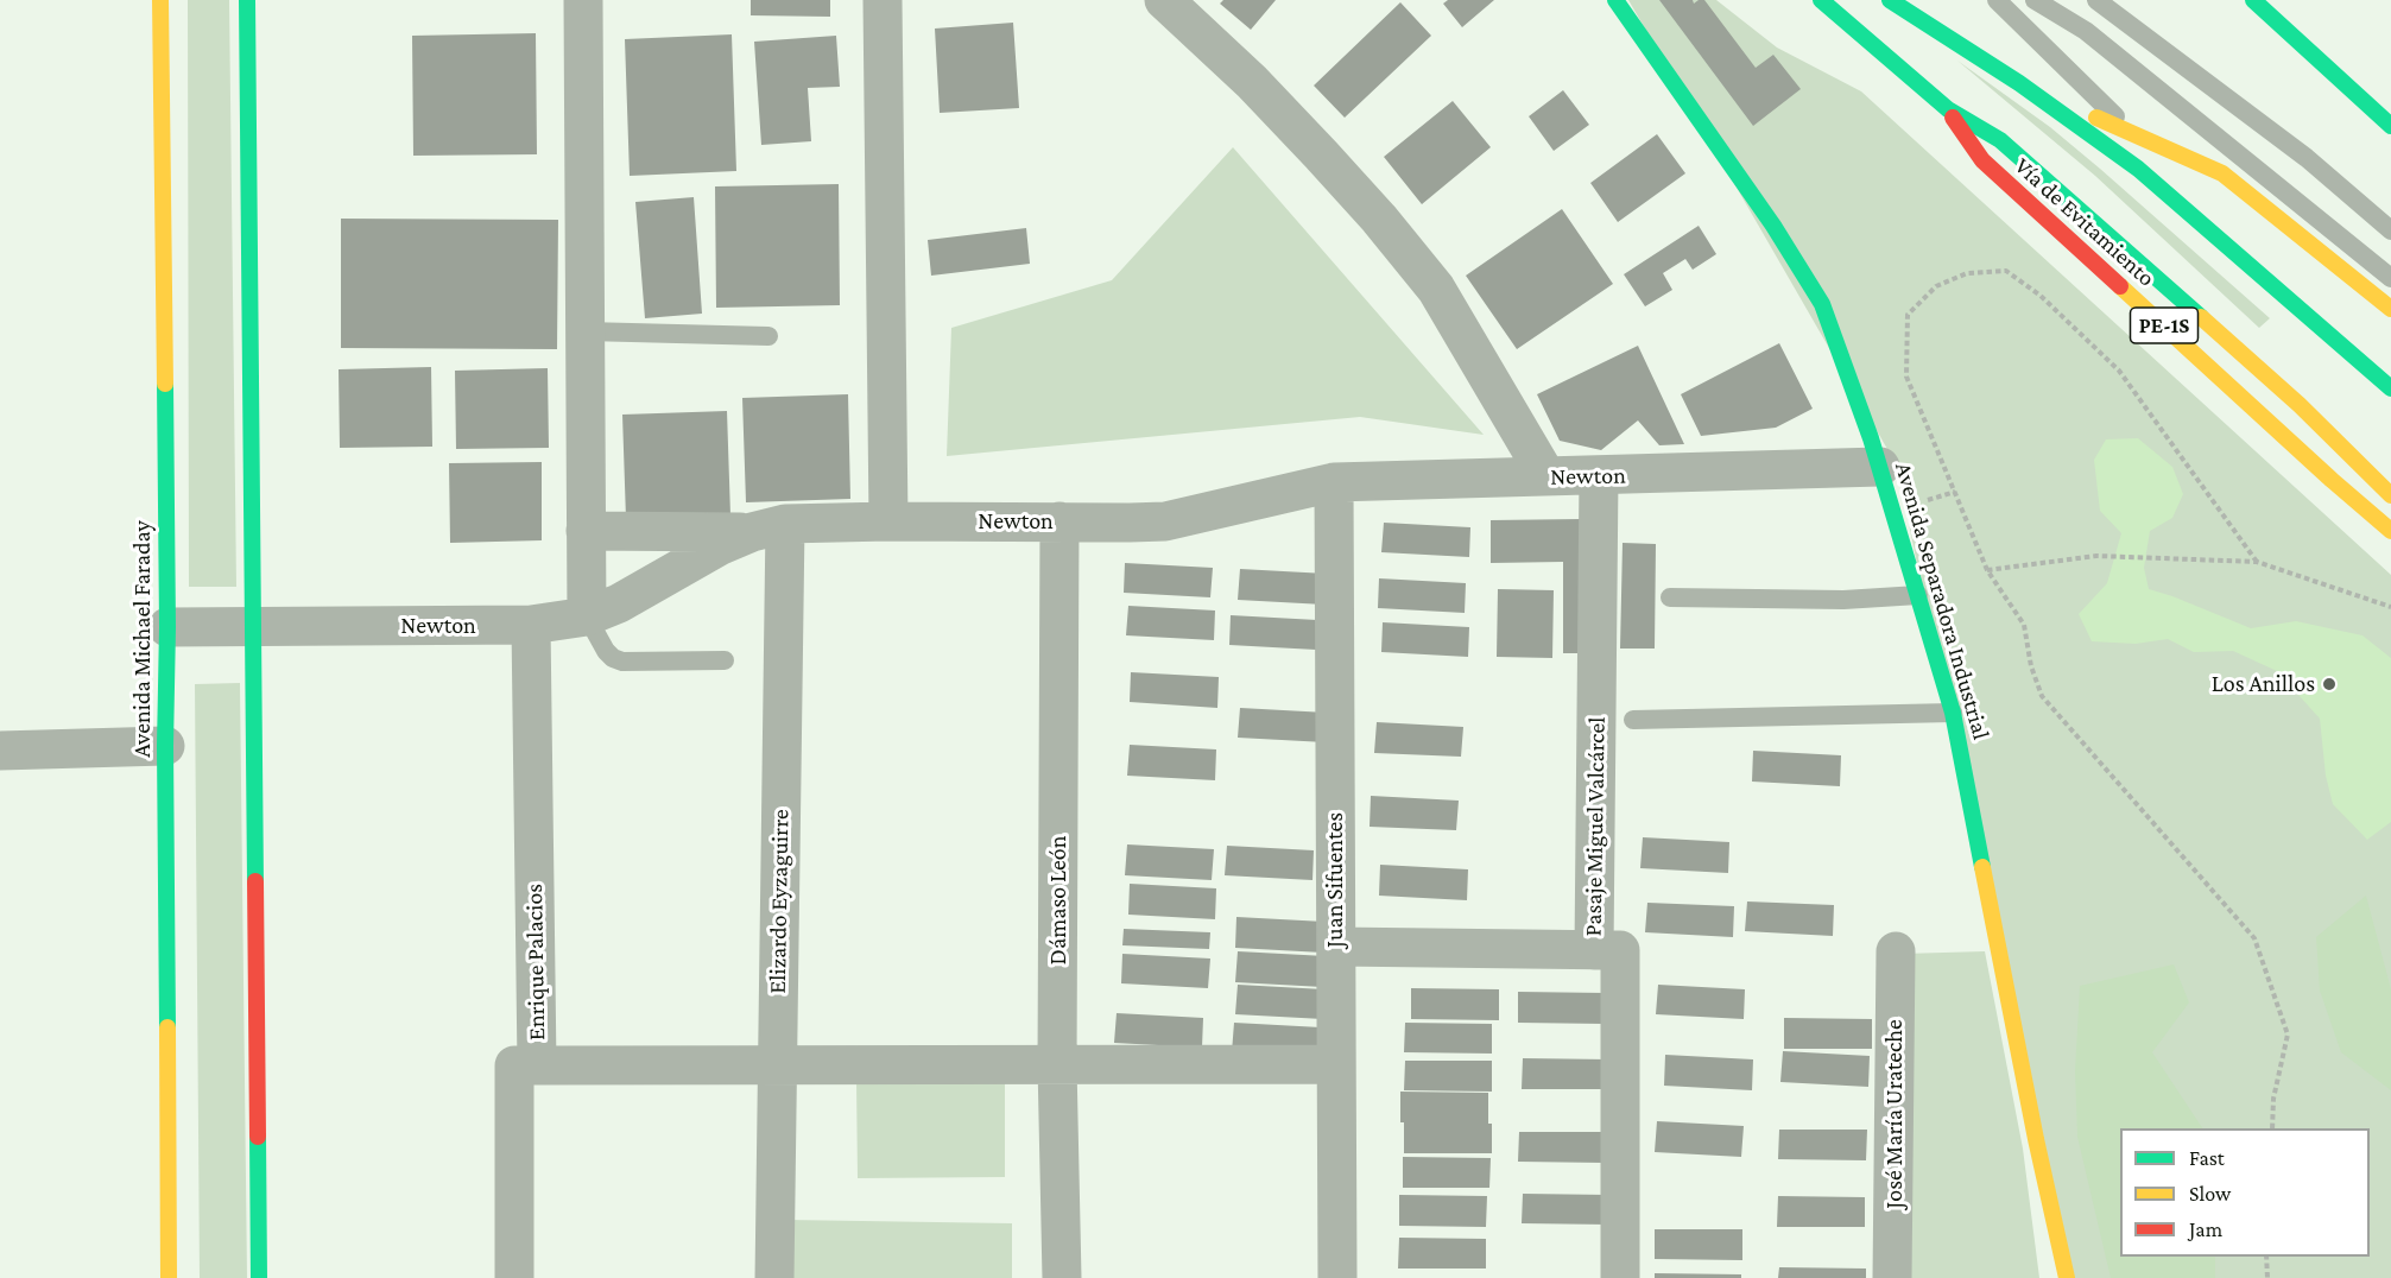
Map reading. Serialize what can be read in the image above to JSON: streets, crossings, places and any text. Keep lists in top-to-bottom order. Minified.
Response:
{"streets":{"main road":["Vía de Evitamiento","PE-1S","Avenida Separadora Industrial","Avenida Michael Faraday"],"street":["Newton","Pasaje Miguel Valcárcel","Juan Sifuentes","Dámaso León","Elizardo Eyzaguirre","Enrique Palacios","José María Urateche"]},"crossings":[["Newton","Avenida Separadora Industrial"],["Newton","Avenida Michael Faraday"],["Newton","Pasaje Miguel Valcárcel"],["Newton","Juan Sifuentes"],["Newton","Dámaso León"],["Newton","Elizardo Eyzaguirre"],["Newton","Enrique Palacios"]],"places":["Los Anillos"],"legend":["Fast","Slow","Jam"]}
